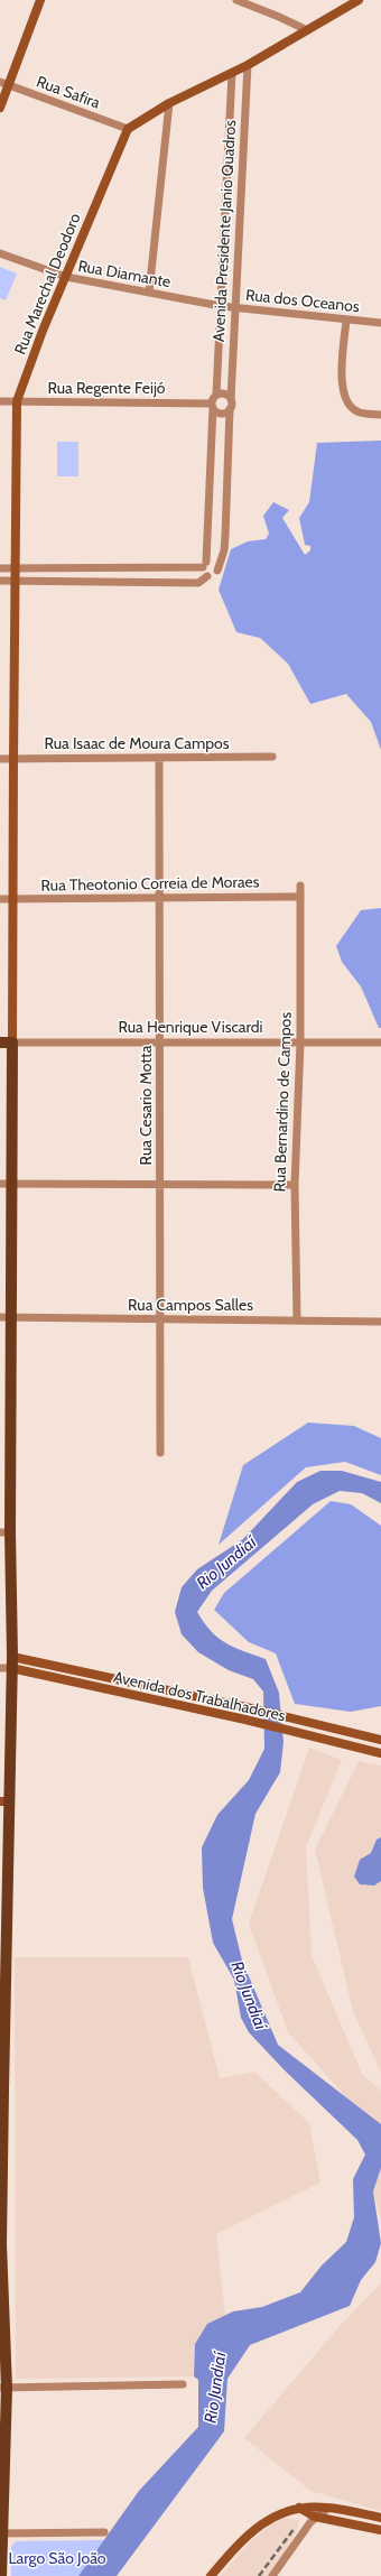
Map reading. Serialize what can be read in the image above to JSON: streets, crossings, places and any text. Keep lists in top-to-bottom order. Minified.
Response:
{"streets":{"main road":["Rua Marechal Deodoro","Rua Henrique Viscardi"],"street":["Rua Safira","Avenida Presidente Janio Quadros","Rua Diamante","Rua dos Oceanos","Rua Regente Feijó","Rua Isaac de Moura Campos","Rua Theotonio Correia de Moraes","Rua Bernardino de Campos","Rua Cesario Motta","Rua Campos Salles","Avenida dos Trabalhadores"]},"crossings":[["Rua Safira","Rua Marechal Deodoro"],["Avenida Presidente Janio Quadros","Rua Diamante"],["Avenida Presidente Janio Quadros","Rua dos Oceanos"],["Avenida Presidente Janio Quadros","Rua Regente Feijó"],["Rua Diamante","Rua Marechal Deodoro"],["Rua Diamante","Rua dos Oceanos"],["Rua Marechal Deodoro","Rua Regente Feijó"],["Rua Marechal Deodoro","Rua Isaac de Moura Campos"],["Rua Marechal Deodoro","Rua Theotonio Correia de Moraes"],["Rua Marechal Deodoro","Rua Henrique Viscardi"],["Rua Marechal Deodoro","Rua Campos Salles"],["Rua Marechal Deodoro","Avenida dos Trabalhadores"],["Rua Isaac de Moura Campos","Rua Cesario Motta"],["Rua Theotonio Correia de Moraes","Rua Bernardino de Campos"],["Rua Theotonio Correia de Moraes","Rua Cesario Motta"],["Rua Henrique Viscardi","Rua Bernardino de Campos"],["Rua Henrique Viscardi","Rua Cesario Motta"],["Rua Bernardino de Campos","Rua Campos Salles"],["Rua Cesario Motta","Rua Campos Salles"]],"water":["Rio Jundiaí"],"parks":["Largo São João"]}
